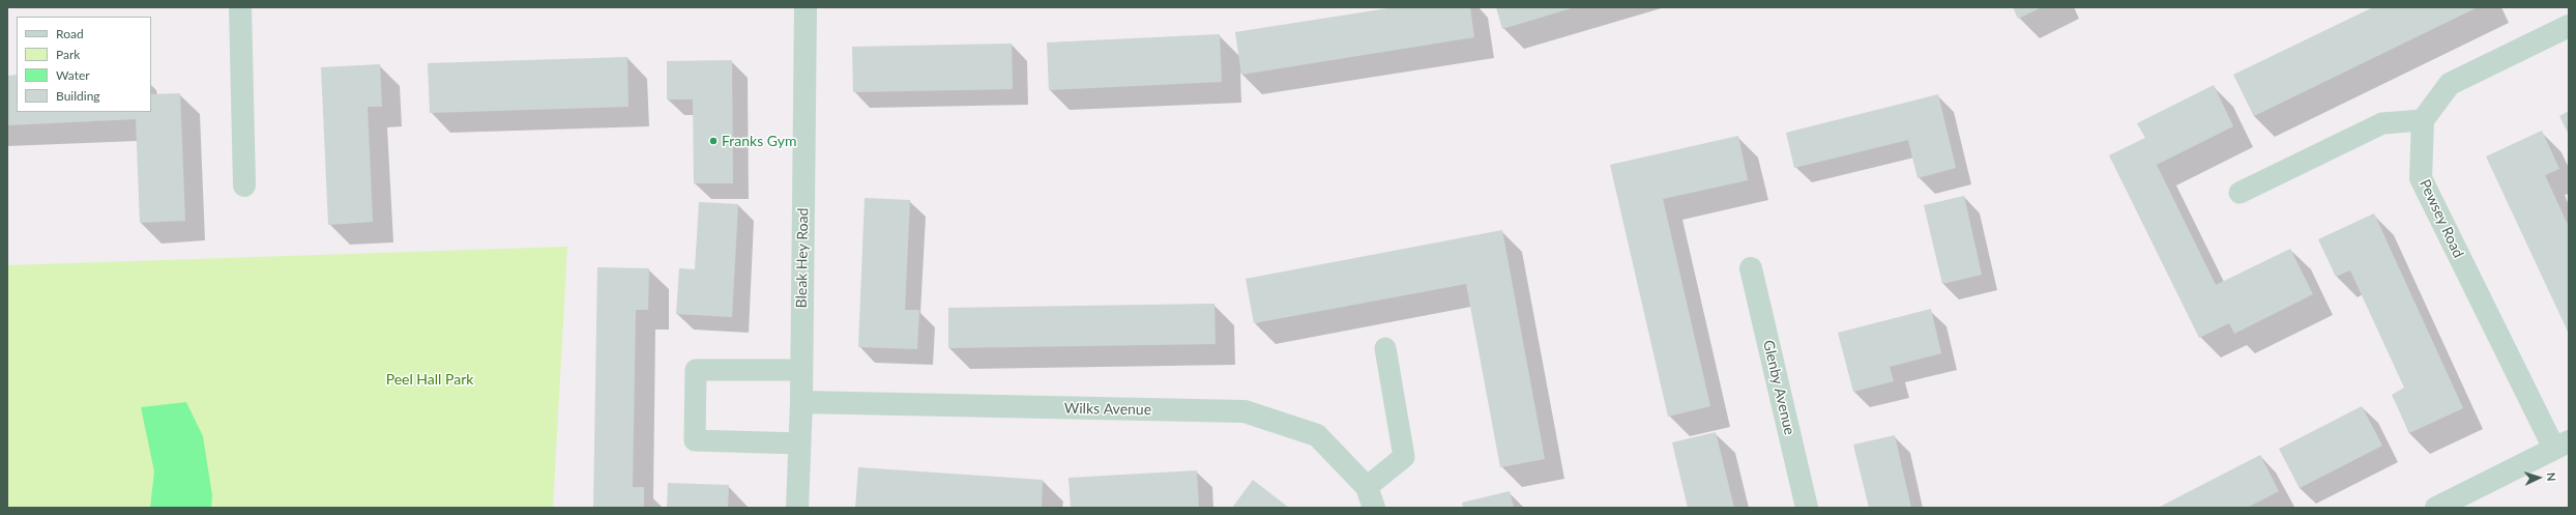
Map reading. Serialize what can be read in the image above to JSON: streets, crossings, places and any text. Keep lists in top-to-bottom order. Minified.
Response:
{"streets":{"street":["Pewsey Road","Bleak Hey Road","Glenby Avenue","Wilks Avenue"]},"crossings":[["Bleak Hey Road","Wilks Avenue"]],"parks":["Peel Hall Park"],"places":["Franks Gym"],"legend":["Road","Park","Water","Building"],"north":"right"}
